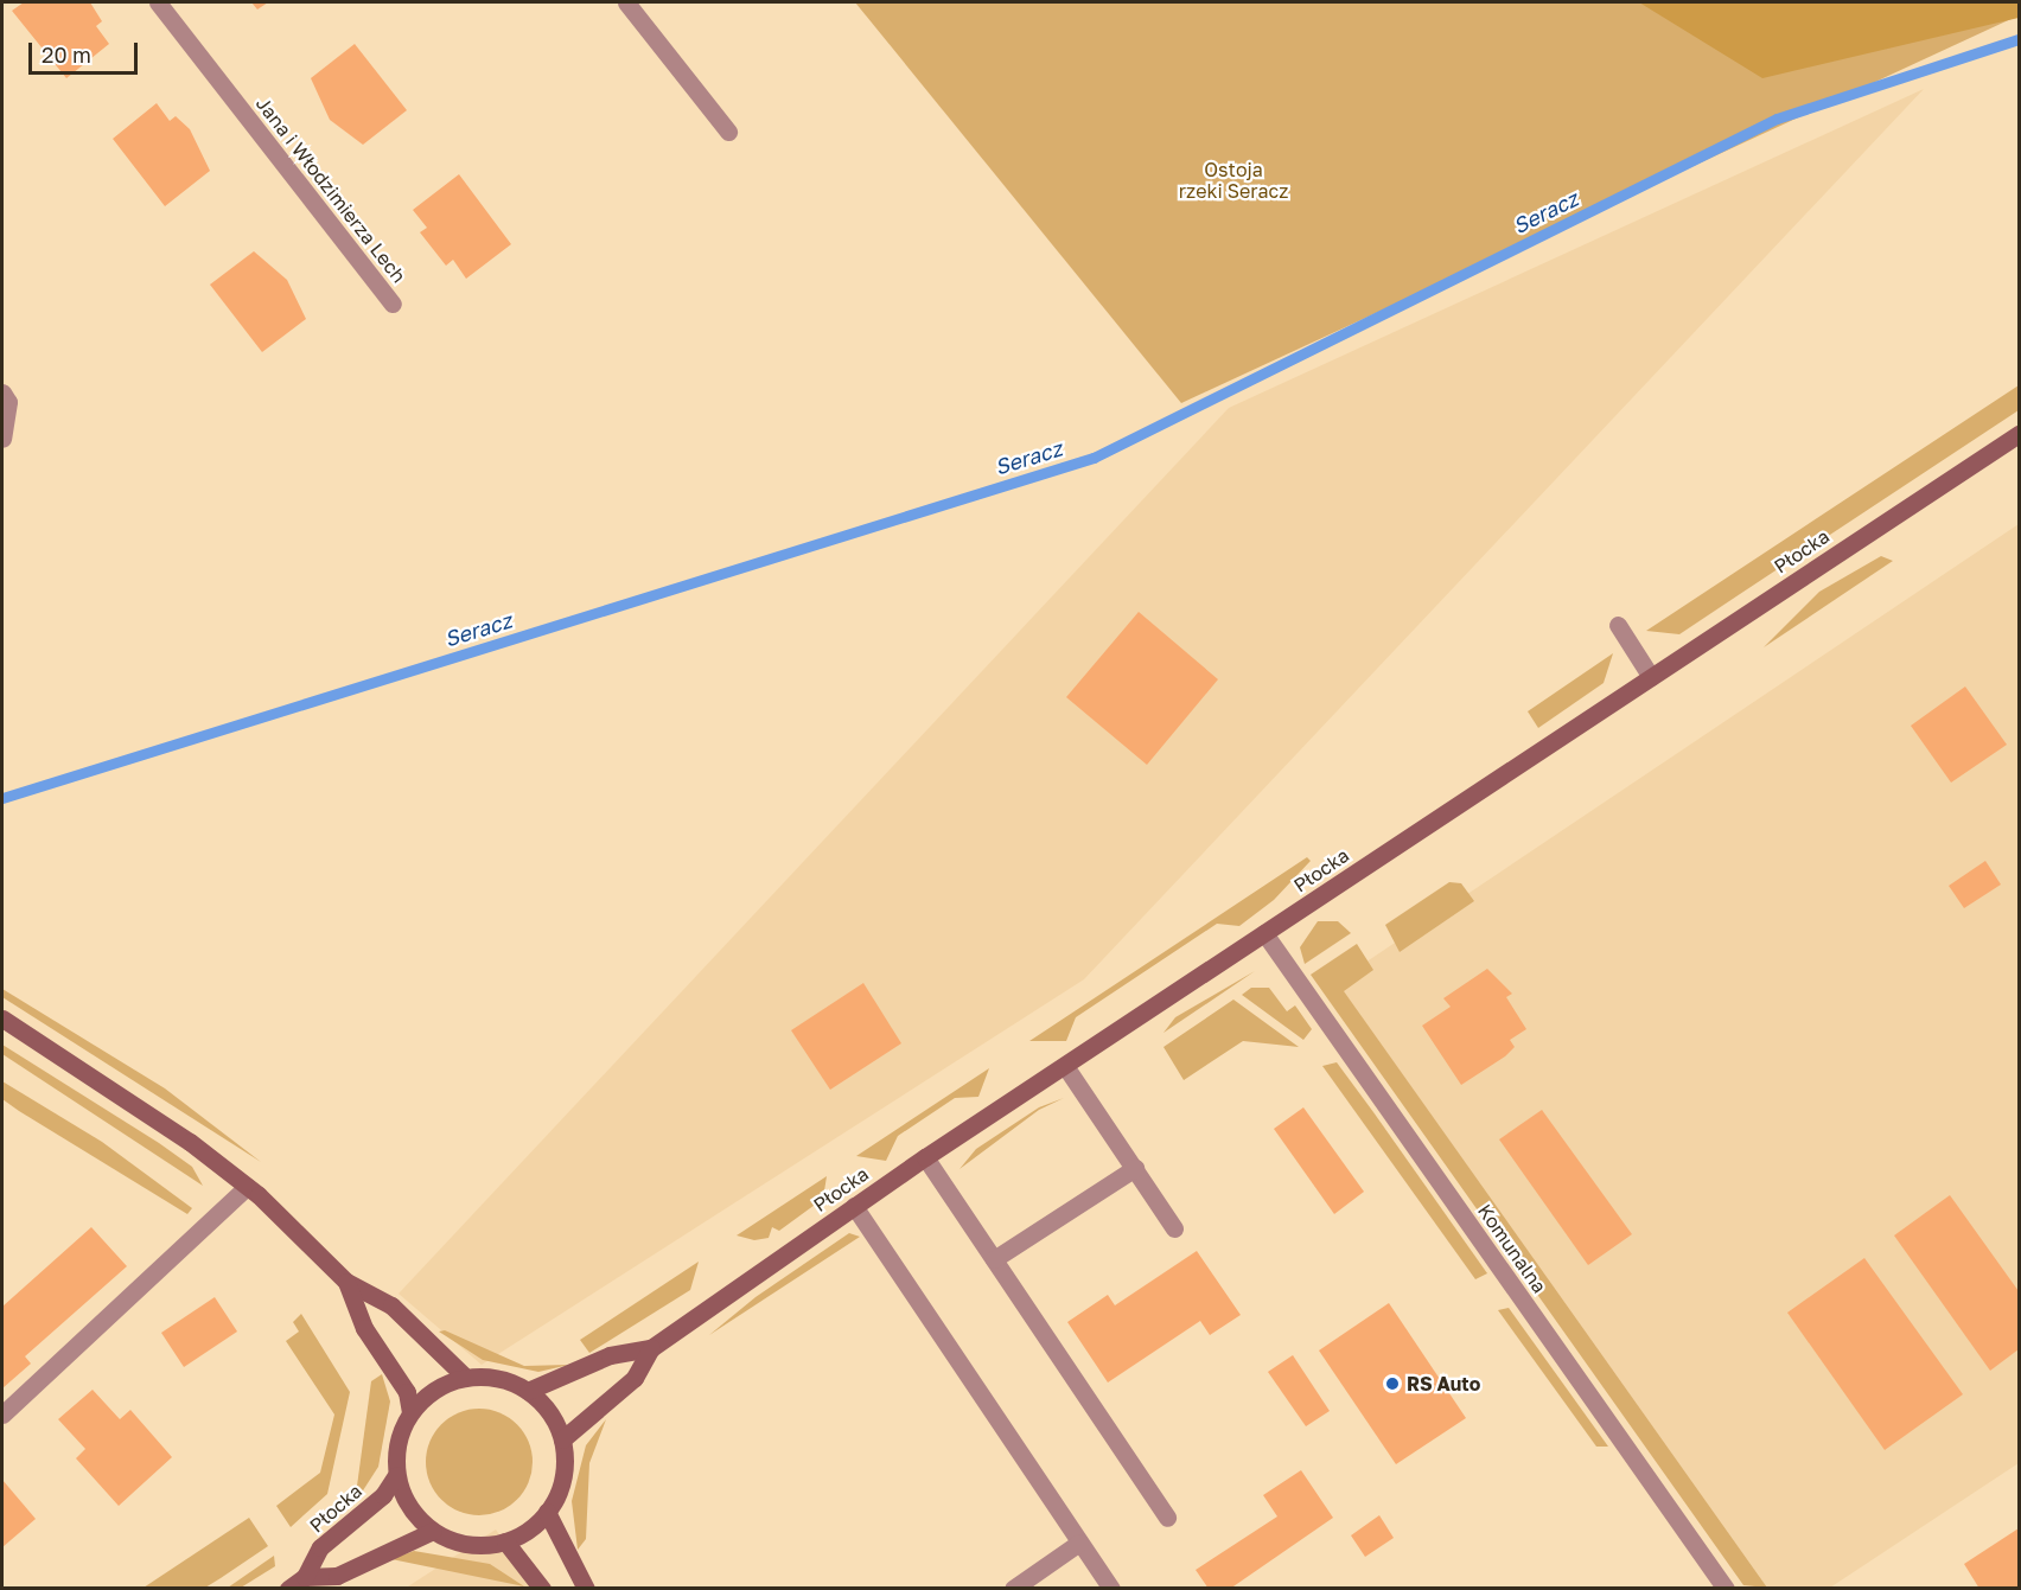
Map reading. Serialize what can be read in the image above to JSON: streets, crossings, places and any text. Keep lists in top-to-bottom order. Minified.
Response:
{"streets":{"street":["Jana i Włodzimierza Lech","Płocka","Komunalna"]},"crossings":[["Płocka","Komunalna"]],"water":["Seracz"],"parks":["Ostoja rzeki Seracz"],"places":["RS Auto"],"scale_bar":"20 m"}
